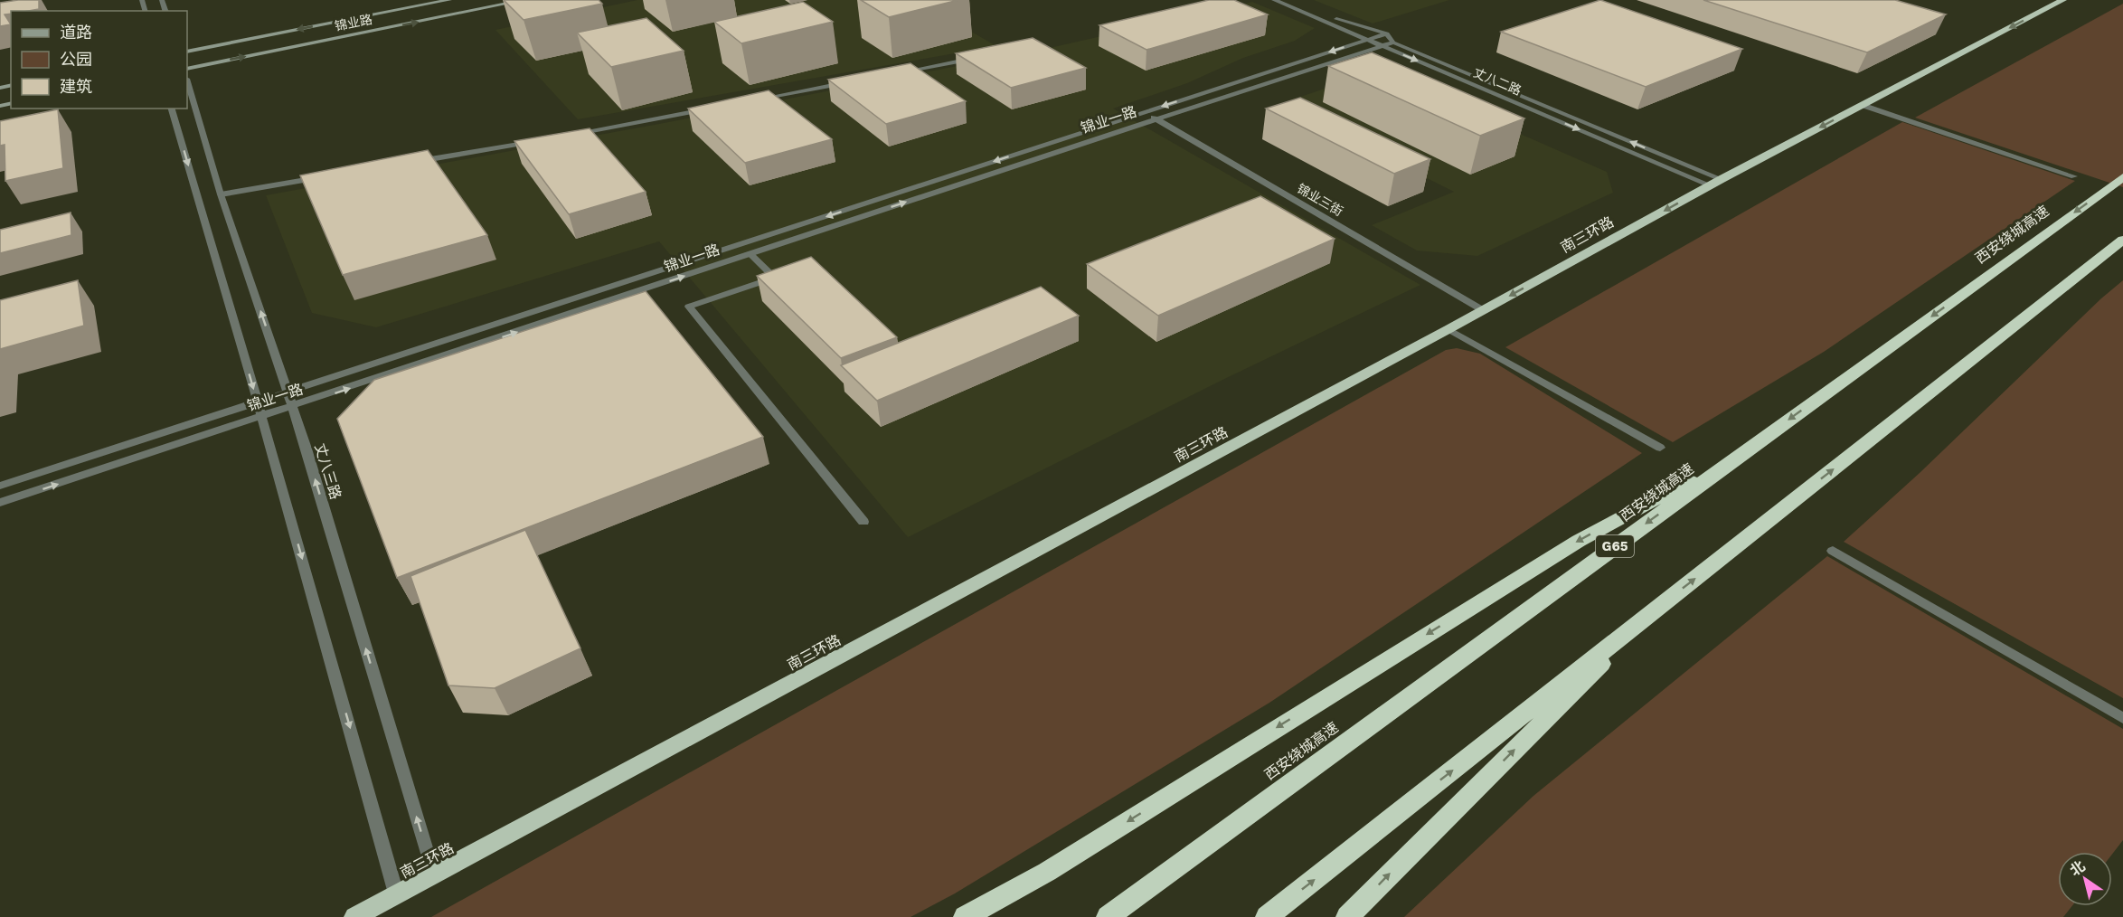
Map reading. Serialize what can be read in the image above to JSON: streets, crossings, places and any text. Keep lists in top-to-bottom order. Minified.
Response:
{"streets":{"highway":["南三环路","西安绕城高速","G65"],"main road":["锦业路"],"street":["丈八二路","锦业一路","锦业三街","丈八三路"]},"crossings":[["丈八二路","锦业一路"],["丈八二路","南三环路"],["锦业一路","锦业三街"],["锦业一路","丈八三路"],["锦业三街","南三环路"],["南三环路","丈八三路"]],"legend":["道路","公园","建筑"],"north":"top left"}
